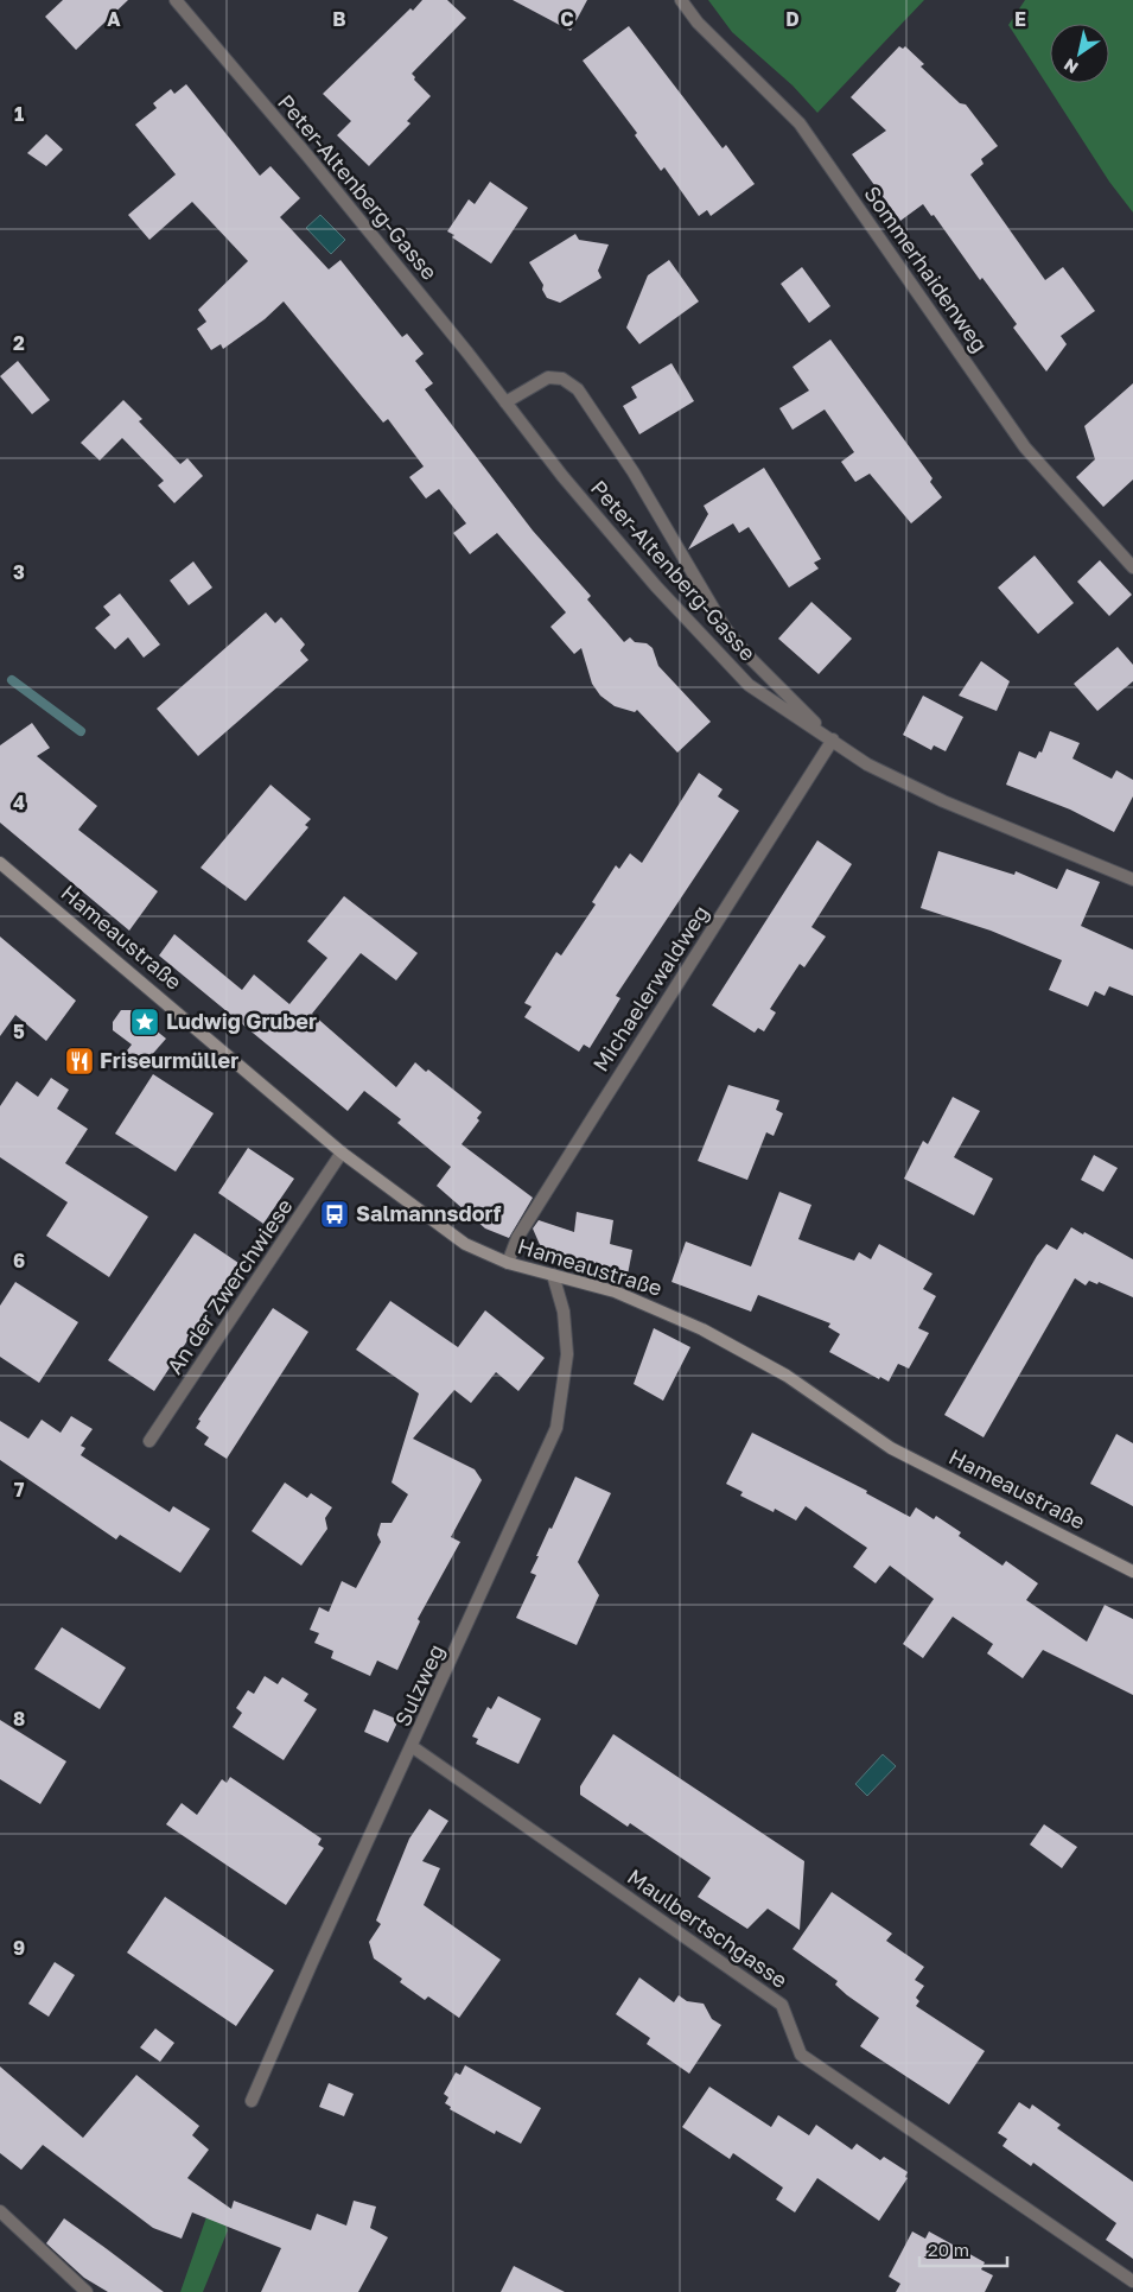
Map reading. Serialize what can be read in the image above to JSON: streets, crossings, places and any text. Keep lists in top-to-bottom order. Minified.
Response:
{"streets":{"main road":["Hameaustraße"],"street":["Peter-Altenberg-Gasse","Sommerhaidenweg","Michaelerwaldweg","An der Zwerchwiese","Sulzweg","Maulbertschgasse"]},"crossings":[["Peter-Altenberg-Gasse","Michaelerwaldweg"],["Hameaustraße","Michaelerwaldweg"],["Hameaustraße","An der Zwerchwiese"],["Hameaustraße","Sulzweg"],["Sulzweg","Maulbertschgasse"]],"places":{"place":["Ludwig Gruber"],"restaurant":["Friseurmüller"],"bus stop":["Salmannsdorf"]},"scale_bar":"20 m","north":"bottom left","grid":{"columns":["A","B","C","D","E"],"rows":["1","2","3","4","5","6","7","8","9"]}}
